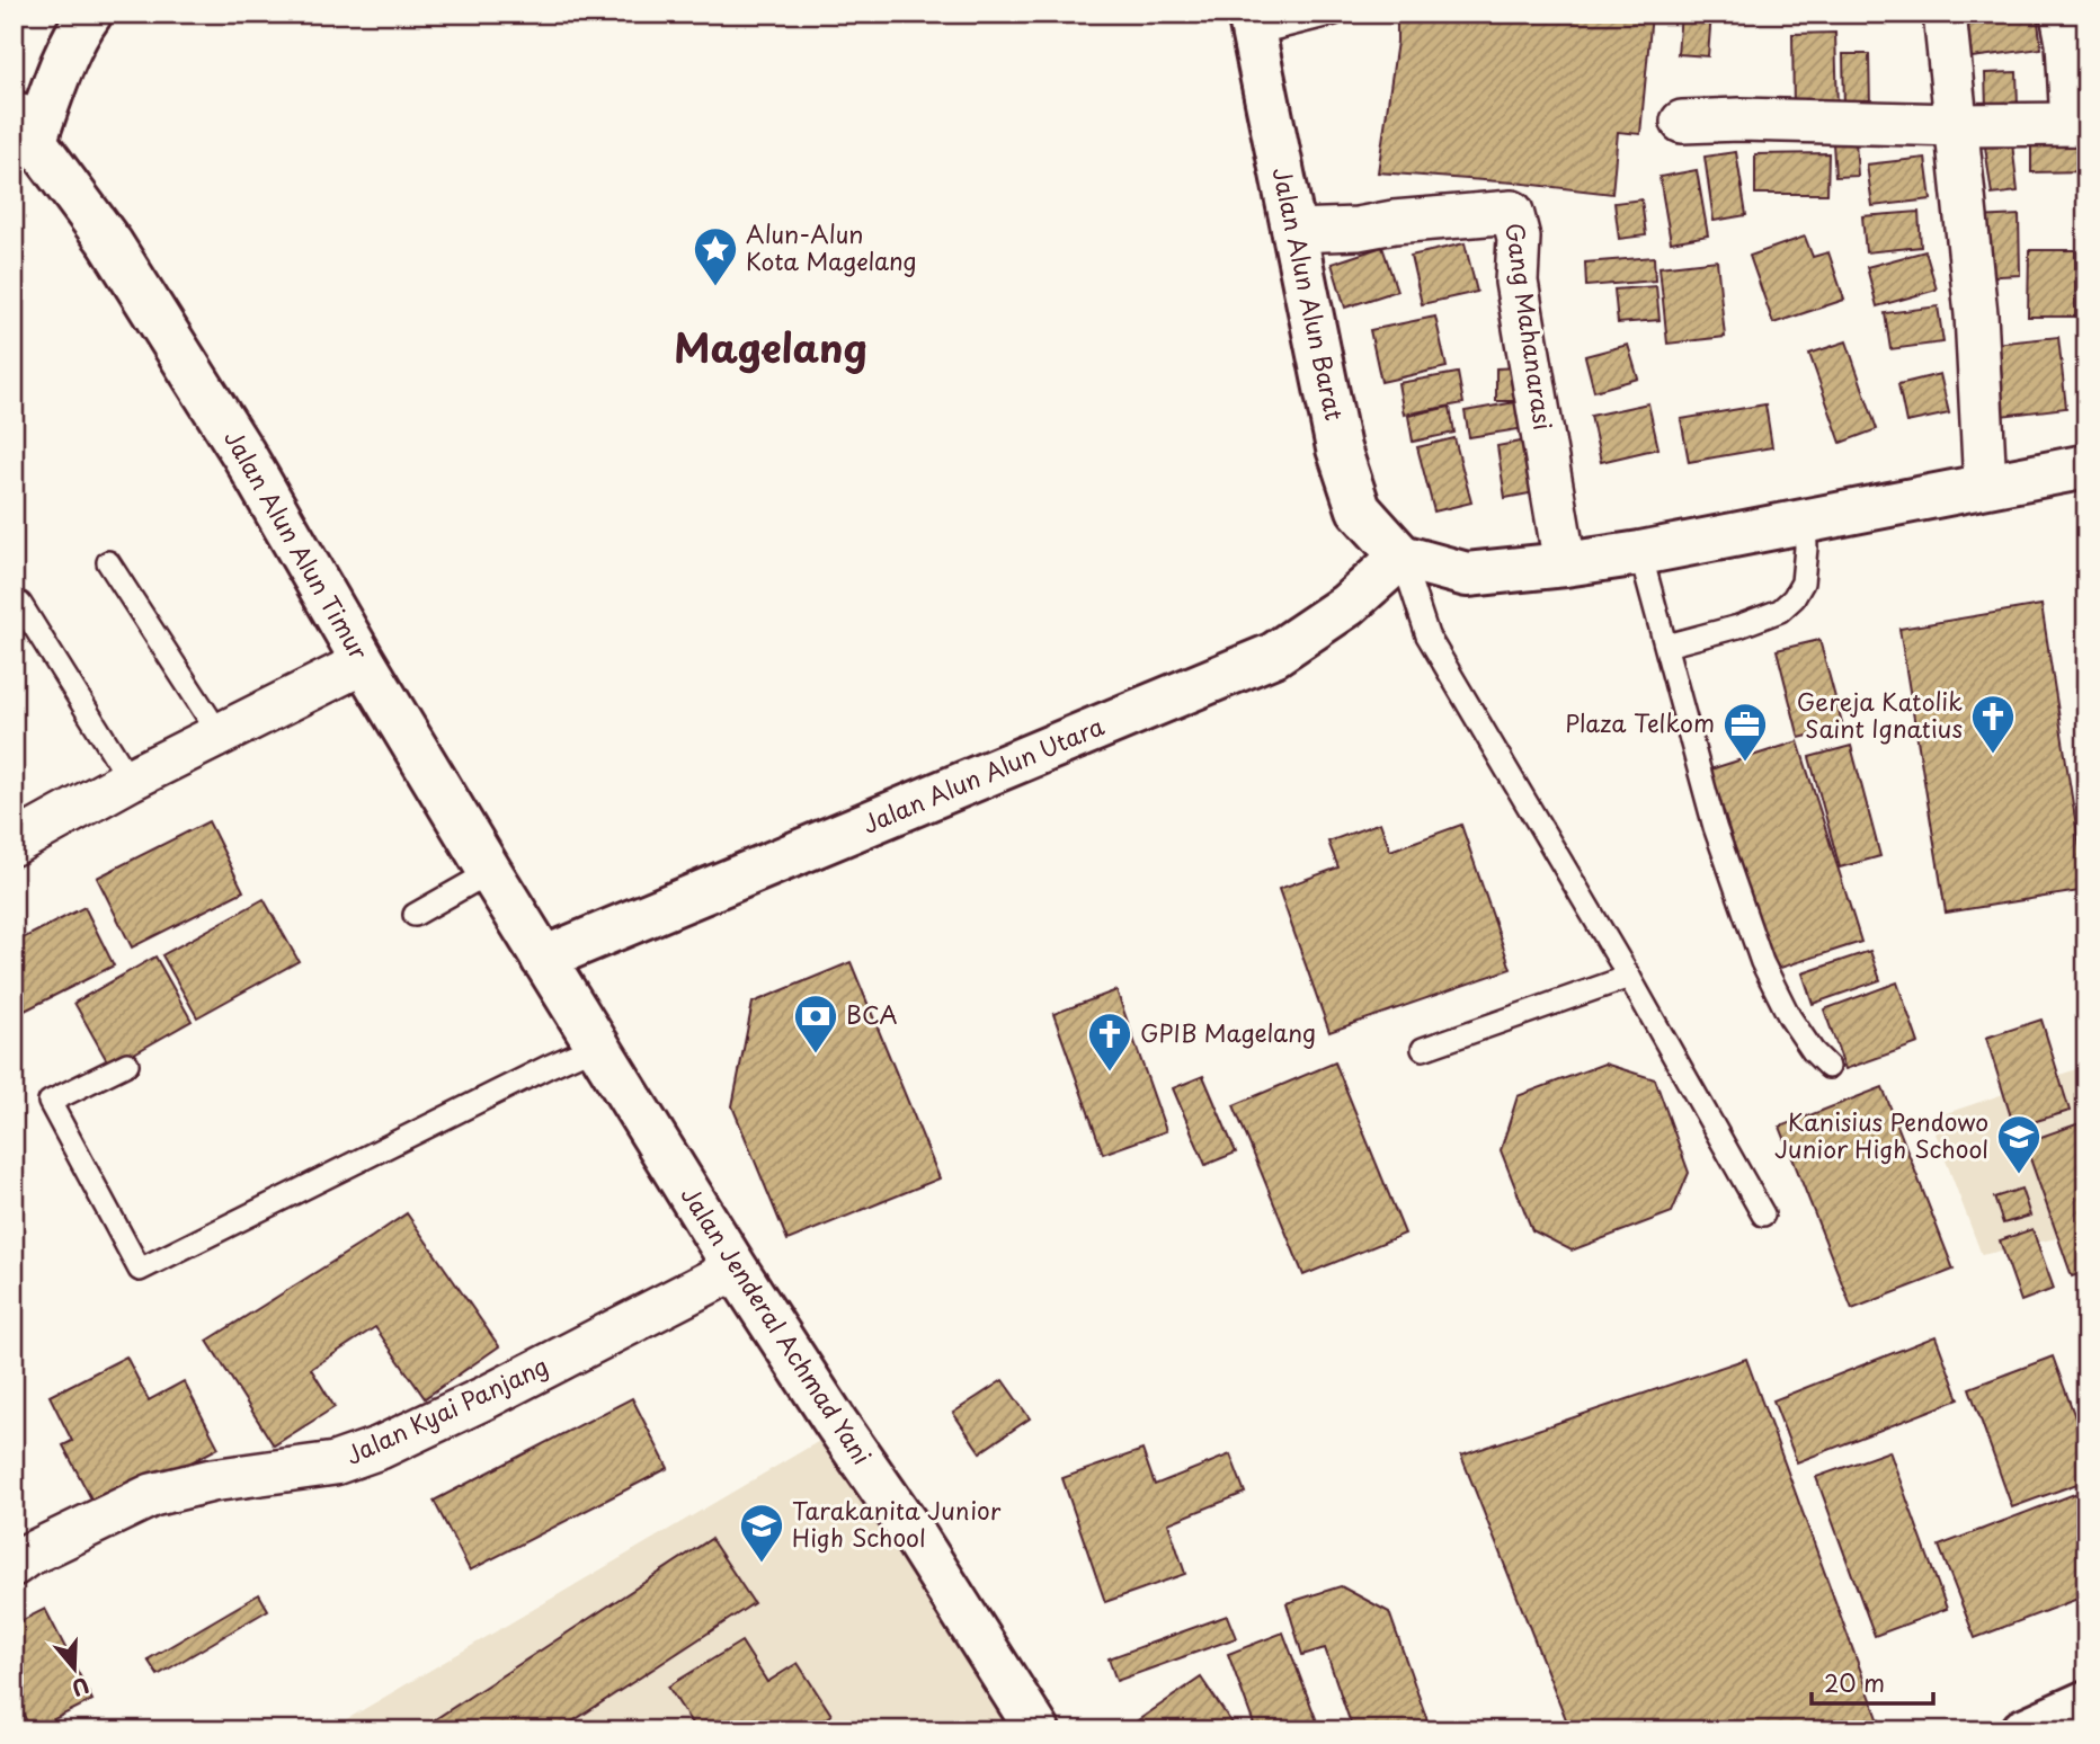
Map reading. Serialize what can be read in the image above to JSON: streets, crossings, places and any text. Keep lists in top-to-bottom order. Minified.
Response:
{"streets":{"main road":["Jalan Alun Alun Barat","Jalan Alun Alun Timur","Jalan Alun Alun Utara","Jalan Jenderal Achmad Yani"],"street":["Gang Mahanarasi","Jalan Kyai Panjang"]},"crossings":[["Jalan Alun Alun Barat","Gang Mahanarasi"],["Jalan Alun Alun Barat","Jalan Alun Alun Utara"],["Jalan Alun Alun Timur","Jalan Alun Alun Utara"],["Jalan Alun Alun Timur","Jalan Jenderal Achmad Yani"],["Jalan Alun Alun Utara","Jalan Jenderal Achmad Yani"],["Jalan Jenderal Achmad Yani","Jalan Kyai Panjang"]],"districts":["Magelang"],"places":{"place":["Alun-Alun Kota Magelang"],"church":["Gereja Katolik Saint Ignatius","GPIB Magelang"],"office":["Plaza Telkom"],"bank":["BCA"],"school or university":["Kanisius Pendowo Junior High School","Tarakanita Junior High School"]},"scale_bar":"20 m","north":"bottom"}
